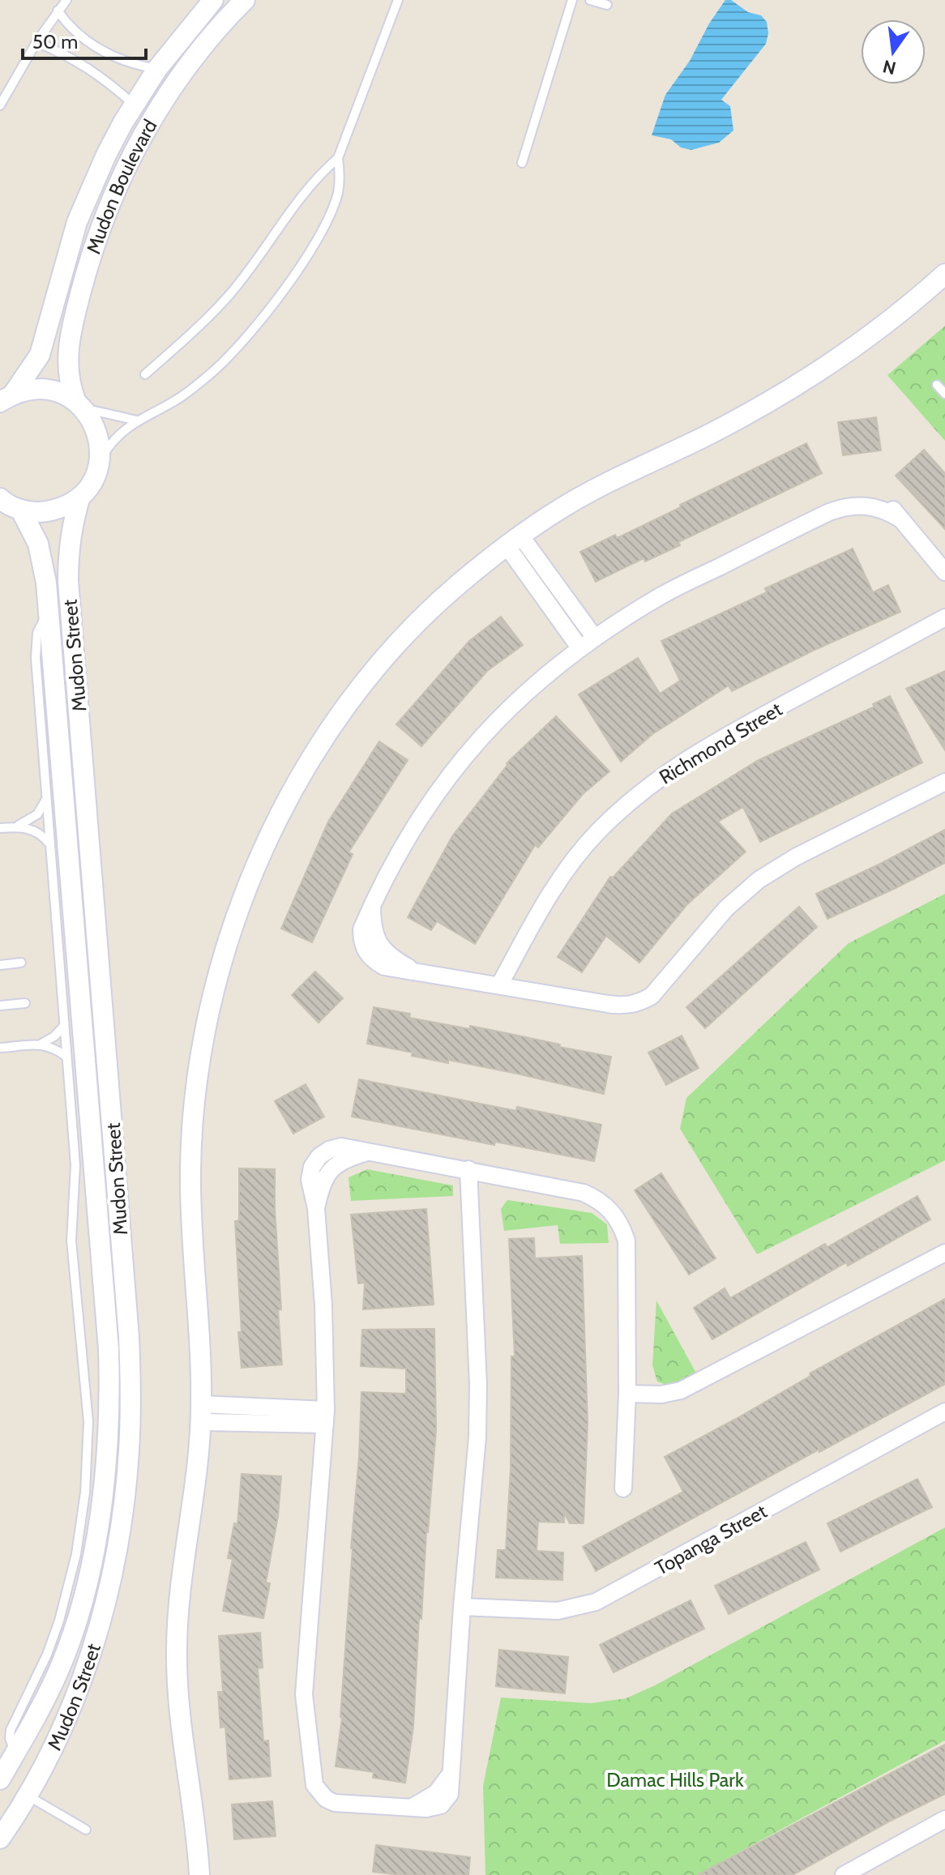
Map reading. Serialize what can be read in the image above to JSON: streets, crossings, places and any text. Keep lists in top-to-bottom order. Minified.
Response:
{"streets":{"street":["Mudon Boulevard","Mudon Street","Richmond Street","Topanga Street"]},"crossings":[["Mudon Boulevard","Mudon Street"]],"parks":["Damac Hills Park"],"scale_bar":"50 m","north":"bottom"}
